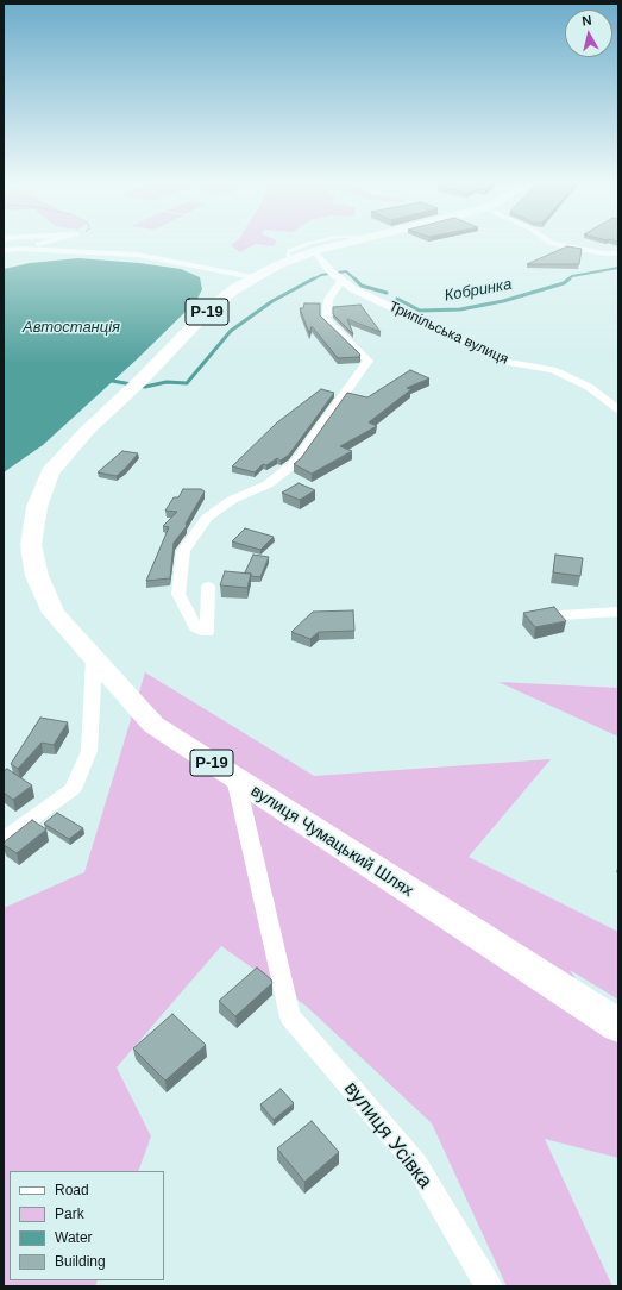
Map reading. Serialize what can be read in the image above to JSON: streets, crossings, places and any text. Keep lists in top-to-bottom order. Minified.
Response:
{"streets":{"main road":["Р-19","вулиця Чумацький Шлях"],"street":["Трипільська вулиця","вулиця Усівка"]},"crossings":[["Трипільська вулиця","вулиця Чумацький Шлях"],["вулиця Чумацький Шлях","вулиця Усівка"]],"water":["Кобринка","Автостанція"],"legend":["Road","Park","Water","Building"],"north":"top"}
